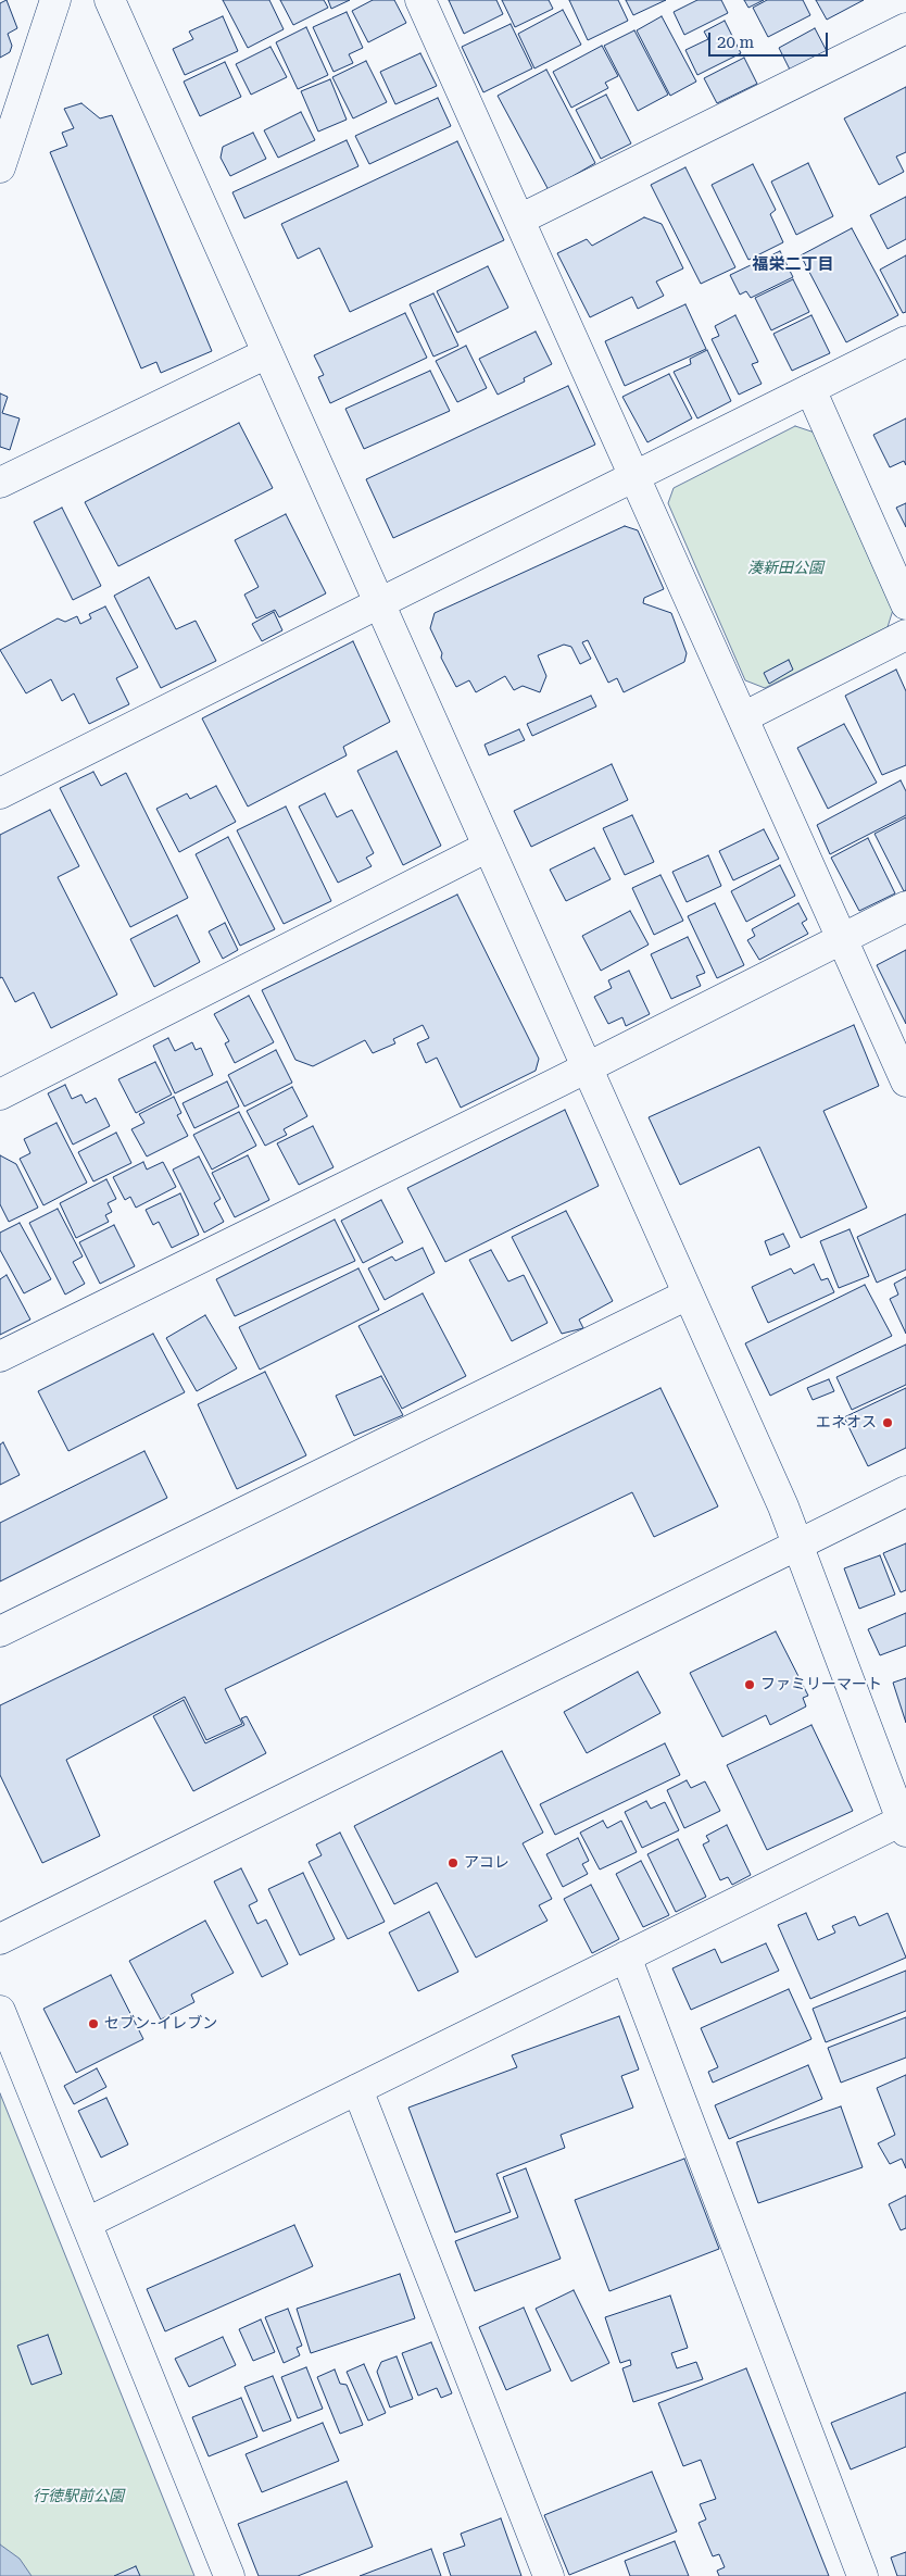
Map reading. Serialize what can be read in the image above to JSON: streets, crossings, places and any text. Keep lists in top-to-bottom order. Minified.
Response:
{"districts":["福栄二丁目"],"parks":["湊新田公園","行徳駅前公園"],"places":["エネオス","ファミリーマート","アコレ","セブン-イレブン"],"scale_bar":"20 m"}
